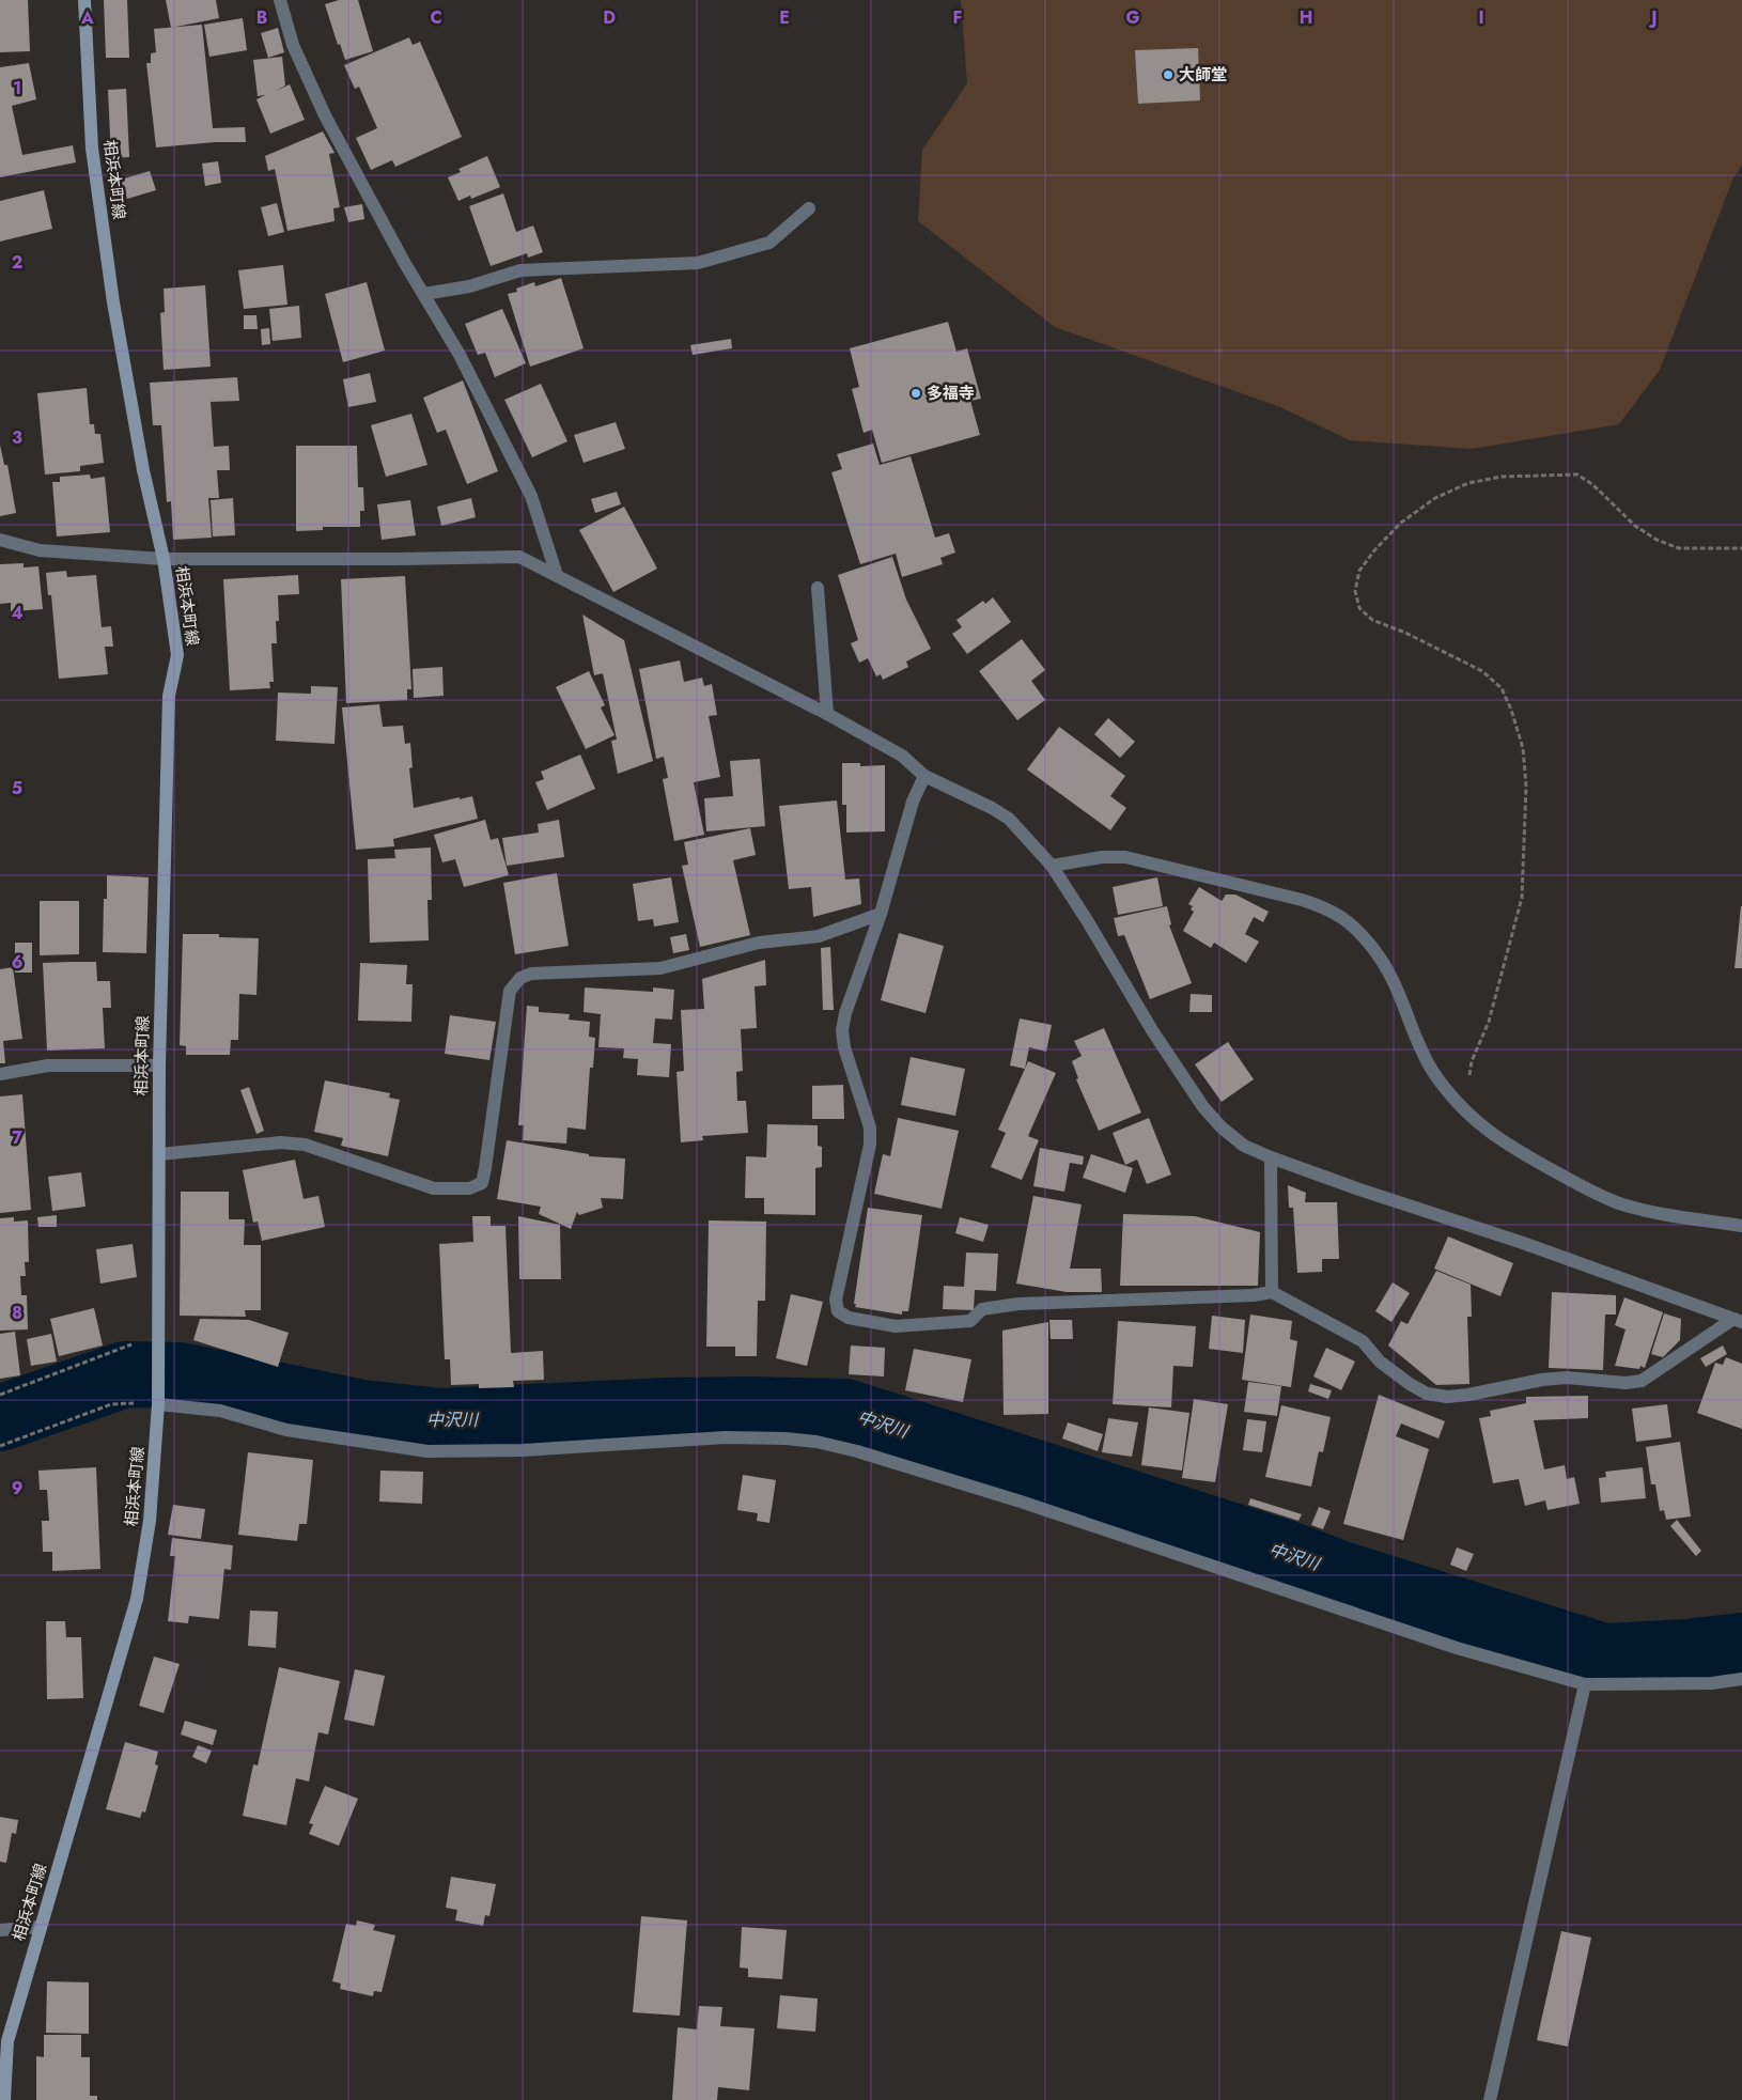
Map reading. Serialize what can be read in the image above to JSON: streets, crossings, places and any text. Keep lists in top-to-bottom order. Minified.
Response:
{"streets":{"main road":["相浜本町線"]},"water":["中沢川"],"places":["大師堂","多福寺"],"grid":{"columns":["A","B","C","D","E","F","G","H","I","J"],"rows":["1","2","3","4","5","6","7","8","9"]}}
